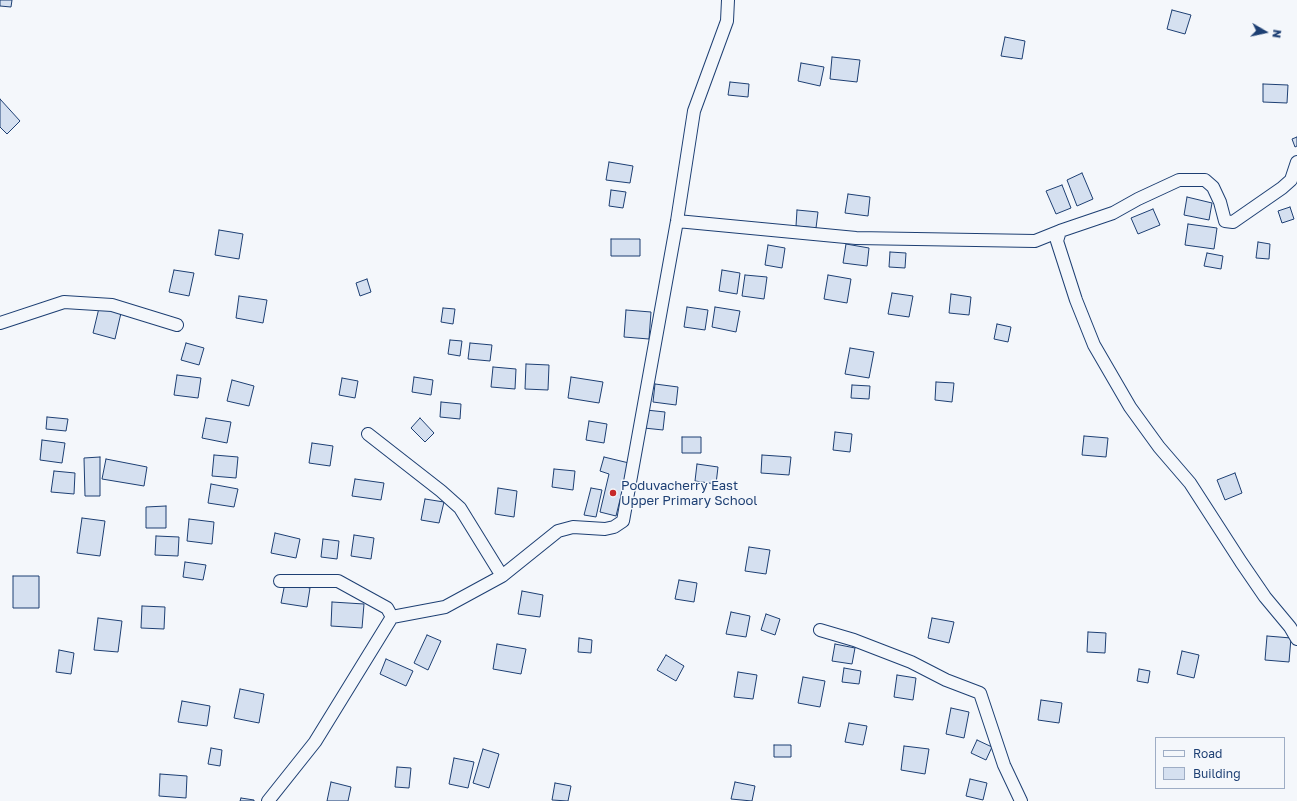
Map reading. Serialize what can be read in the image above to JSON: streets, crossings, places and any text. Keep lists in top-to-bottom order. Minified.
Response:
{"places":["Poduvacherry East Upper Primary School"],"legend":["Road","Building"],"north":"right"}
